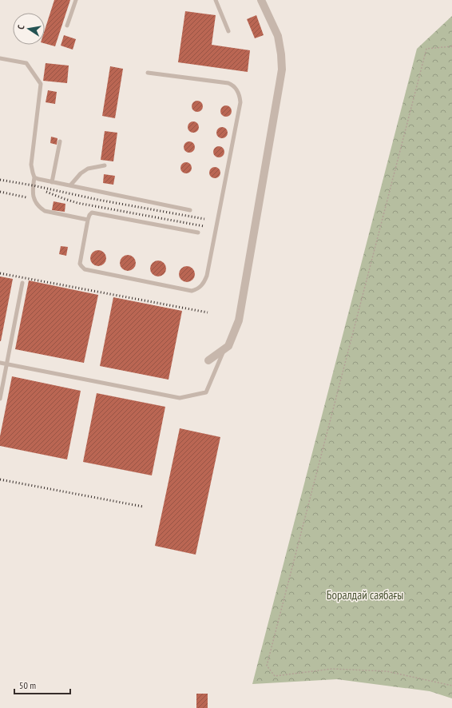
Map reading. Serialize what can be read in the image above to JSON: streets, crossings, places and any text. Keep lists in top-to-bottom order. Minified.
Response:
{"parks":["Боралдай саябағы"],"scale_bar":"50 m","north":"left"}
